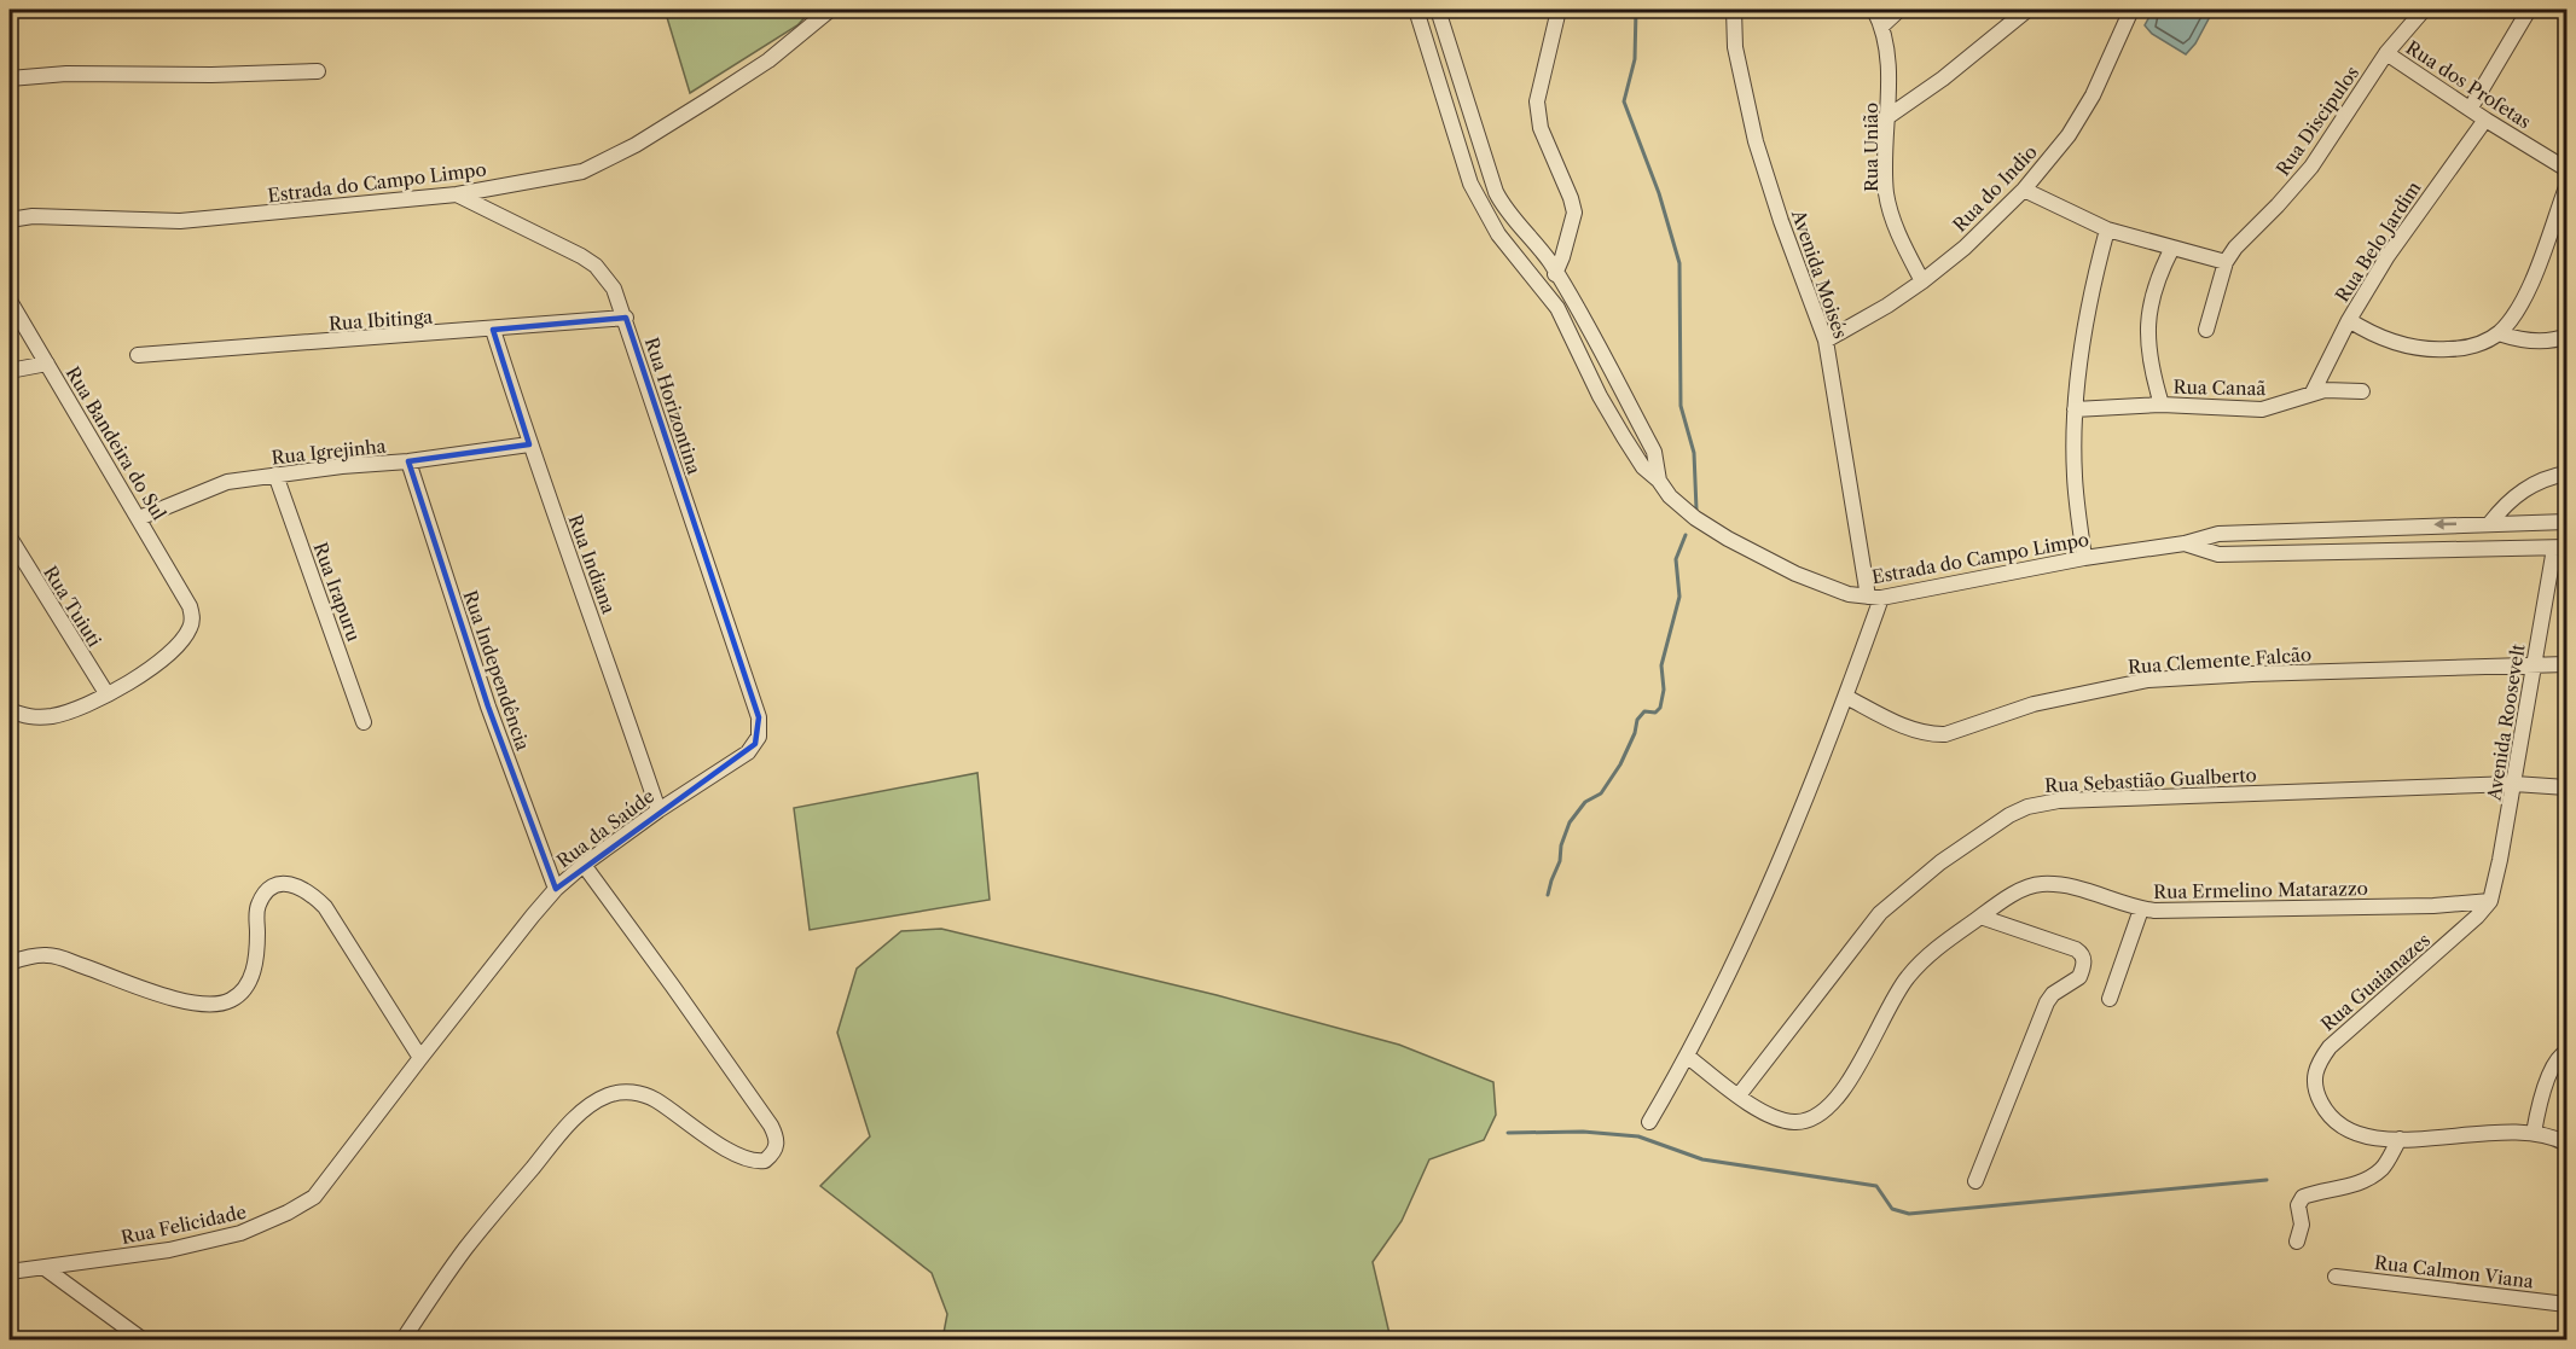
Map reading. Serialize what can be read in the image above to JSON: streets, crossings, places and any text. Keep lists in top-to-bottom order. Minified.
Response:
{"streets":{"street":["Rua dos Profetas","Rua Discipulos","Rua União","Estrada do Campo Limpo","Rua do Indio","Rua Belo Jardim","Avenida Moisés","Rua Ibitinga","Rua Canaã","Rua Horizontina","Rua Bandeira do Sul","Rua Igrejinha","Rua Indiana","Rua Irapuru","Rua Tuiuti","Rua Clemente Falcão","Rua Independência","Avenida Roosevelt","Rua Sebastião Gualberto","Rua da Saúde","Rua Ermelino Matarazzo","Rua Guaianazes","Rua Felicidade","Rua Calmon Viana"]},"crossings":[["Rua dos Profetas","Rua Discipulos"],["Rua dos Profetas","Rua Belo Jardim"],["Rua União","Rua do Indio"],["Estrada do Campo Limpo","Avenida Moisés"],["Estrada do Campo Limpo","Rua Horizontina"],["Estrada do Campo Limpo","Avenida Roosevelt"],["Rua do Indio","Avenida Moisés"],["Rua Belo Jardim","Rua Canaã"],["Rua Ibitinga","Rua Horizontina"],["Rua Ibitinga","Rua Indiana"],["Rua Horizontina","Rua da Saúde"],["Rua Bandeira do Sul","Rua Igrejinha"],["Rua Bandeira do Sul","Rua Tuiuti"],["Rua Igrejinha","Rua Indiana"],["Rua Igrejinha","Rua Irapuru"],["Rua Igrejinha","Rua Independência"],["Rua Indiana","Rua da Saúde"],["Rua Clemente Falcão","Avenida Roosevelt"],["Rua Independência","Rua da Saúde"],["Avenida Roosevelt","Rua Sebastião Gualberto"],["Avenida Roosevelt","Rua Ermelino Matarazzo"],["Avenida Roosevelt","Rua Guaianazes"],["Rua Sebastião Gualberto","Rua Ermelino Matarazzo"],["Rua da Saúde","Rua Felicidade"],["Rua Ermelino Matarazzo","Rua Guaianazes"]]}
